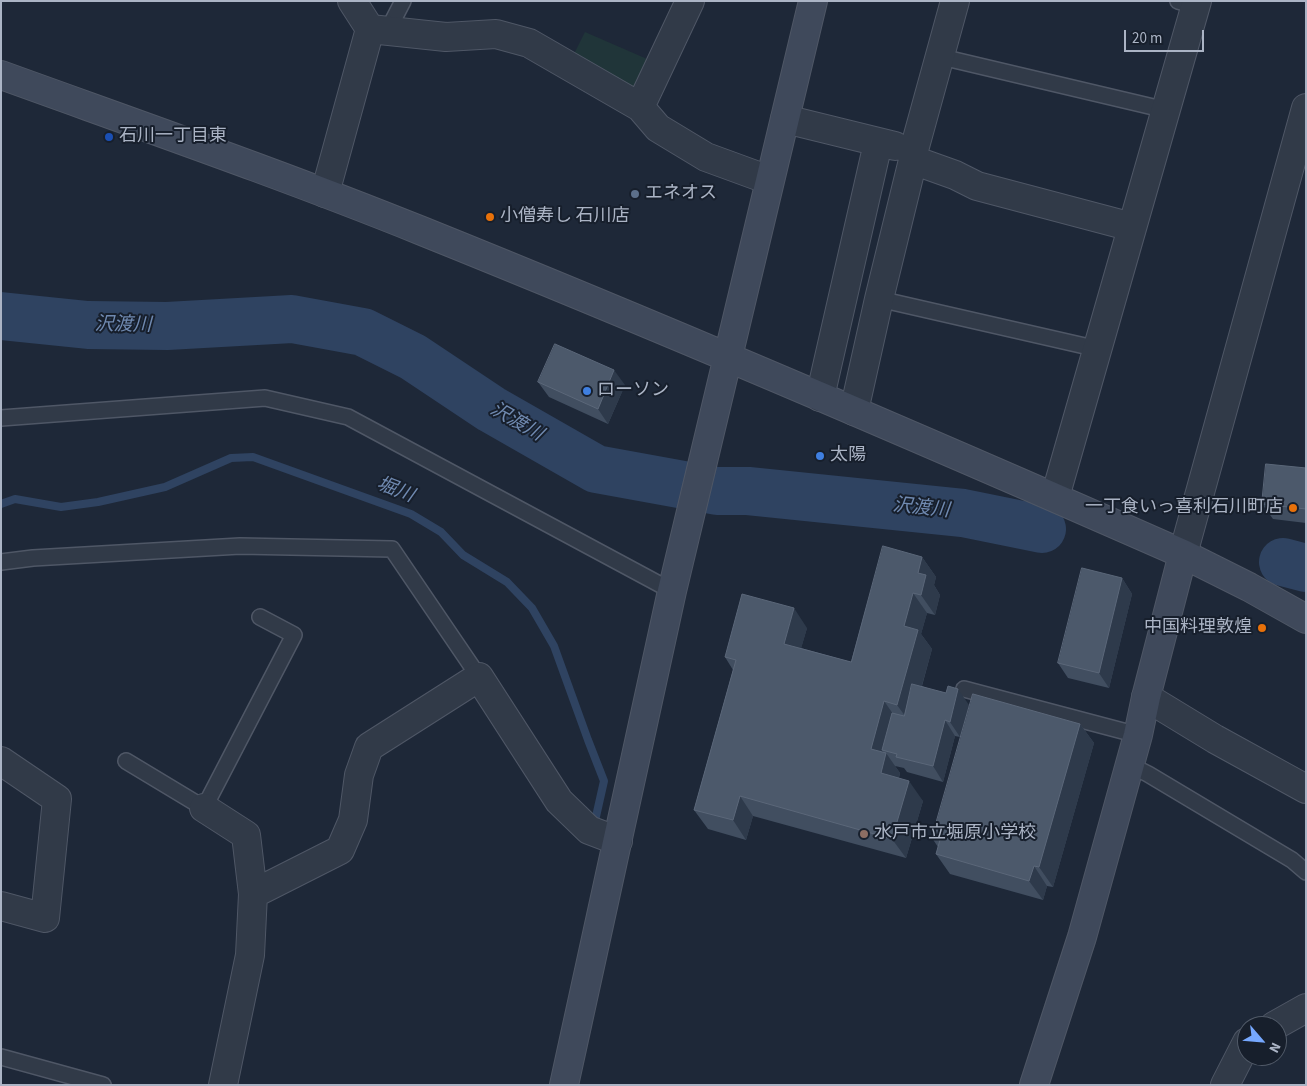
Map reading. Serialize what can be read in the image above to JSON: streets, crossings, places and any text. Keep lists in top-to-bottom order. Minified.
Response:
{"water":["沢渡川","堀川"],"places":["石川一丁目東","エネオス","小僧寿し 石川店","ローソン","太陽","一丁食いっ喜利石川町店","中国料理敦煌","水戸市立堀原小学校"],"scale_bar":"20 m","north":"bottom right"}
